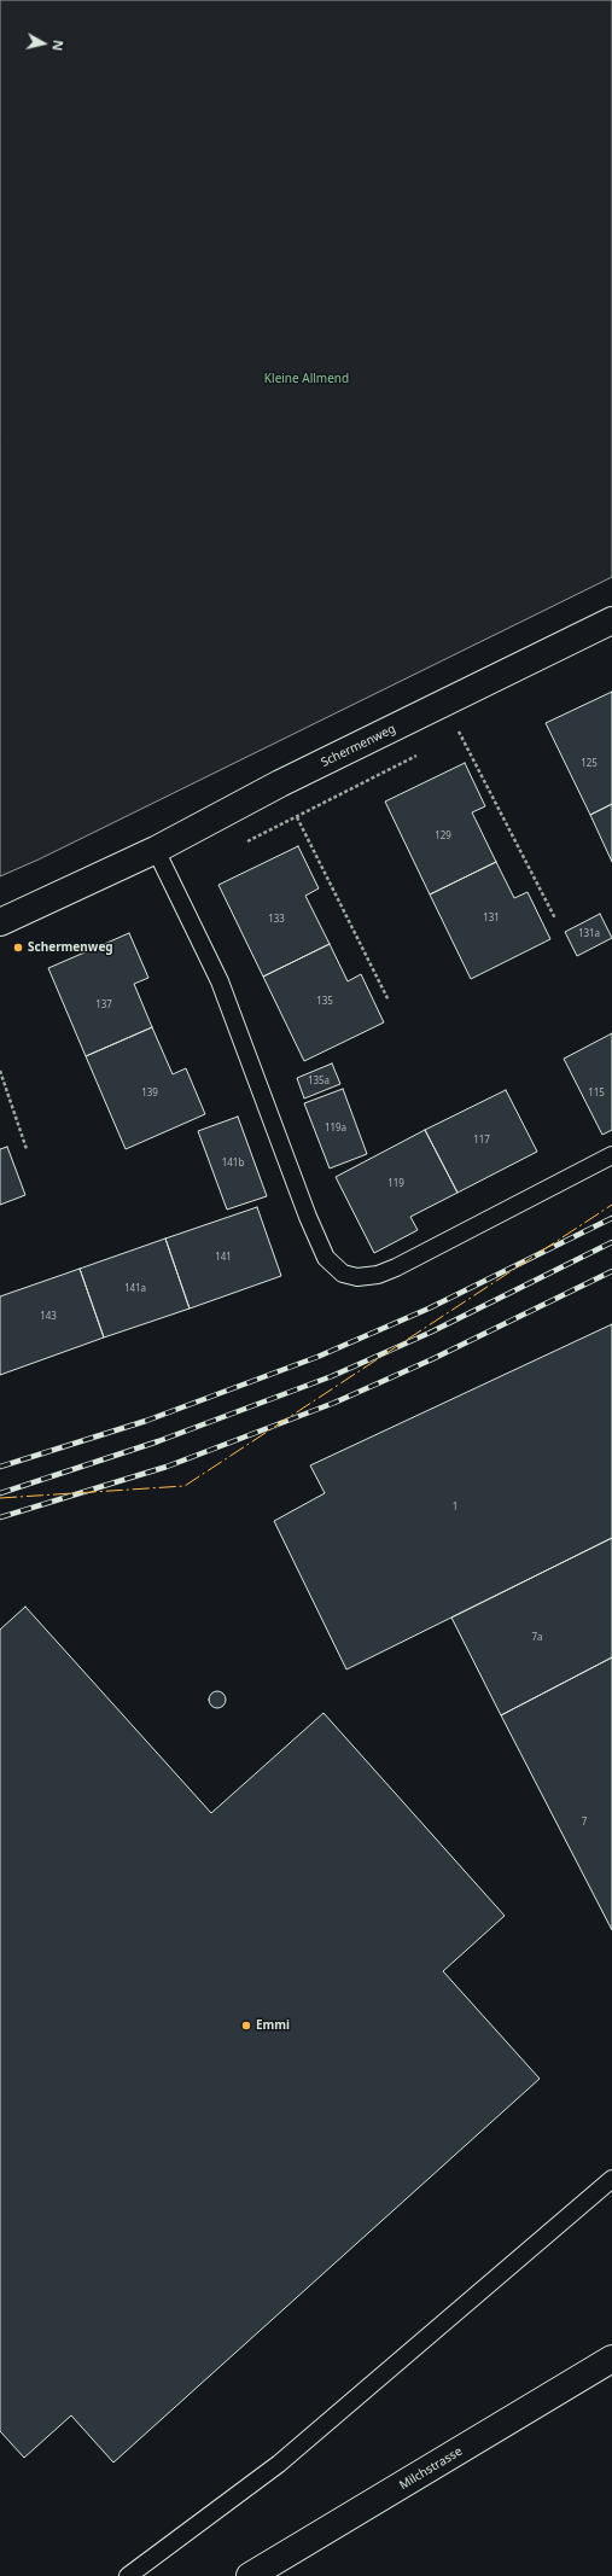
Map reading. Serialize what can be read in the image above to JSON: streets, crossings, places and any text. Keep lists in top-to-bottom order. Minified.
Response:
{"streets":{"street":["Schermenweg","Milchstrasse"]},"parks":["Kleine Allmend"],"places":["Schermenweg","Emmi"],"house_numbers":["125","129","131","133","131a","135","137","135a","139","115","119a","117","141b","119","141","141a","143","1","7a","7"],"north":"right"}
